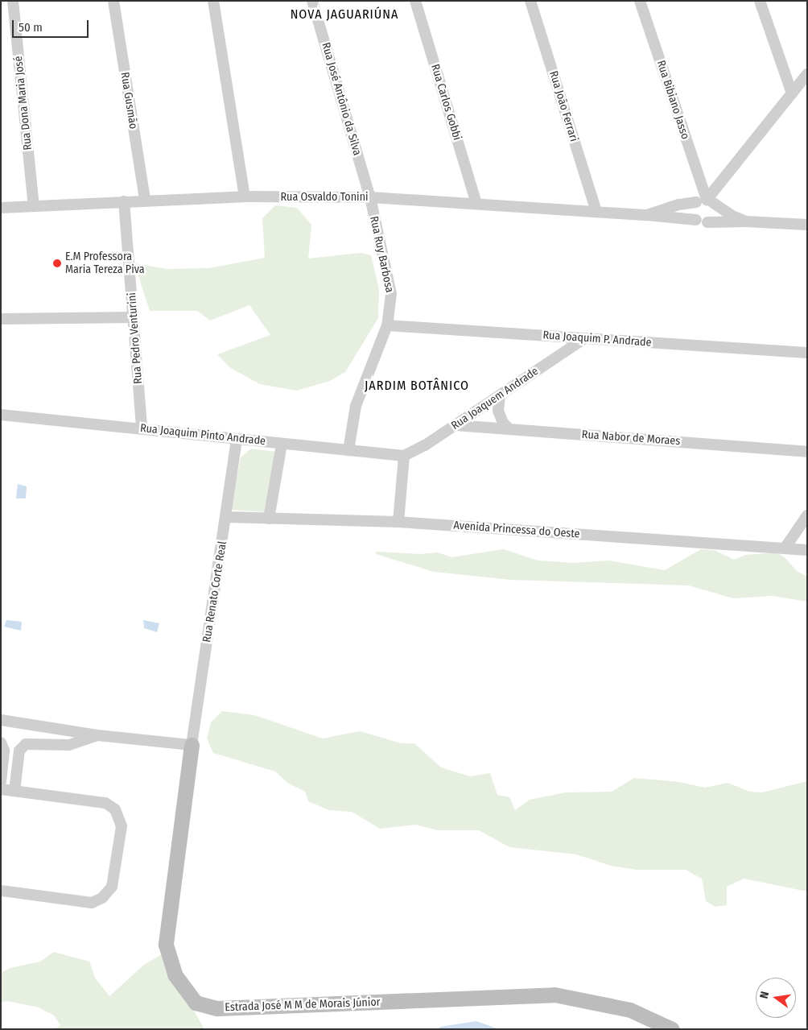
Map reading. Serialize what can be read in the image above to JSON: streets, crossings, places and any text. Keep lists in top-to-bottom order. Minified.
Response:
{"streets":{"street":["Rua José Antônio da Silva","Rua Bibiano Jasso","Rua Gusmão","Rua Carlos Gobbi","Rua Dona Maria José","Rua João Ferrari","Rua Osvaldo Tonini","Rua Ruy Barbosa","Rua Pedro Venturini","Rua Joaquim P. Andrade","Rua Joaquem Andrade","Rua Joaquim Pinto Andrade","Rua Nabor de Moraes","Avenida Princessa do Oeste","Rua Renato Corte Real","Estrada José M M de Morais Júnior"]},"crossings":[["Rua José Antônio da Silva","Rua Osvaldo Tonini"],["Rua José Antônio da Silva","Rua Ruy Barbosa"],["Rua Bibiano Jasso","Rua Osvaldo Tonini"],["Rua Gusmão","Rua Osvaldo Tonini"],["Rua Carlos Gobbi","Rua Osvaldo Tonini"],["Rua Dona Maria José","Rua Osvaldo Tonini"],["Rua João Ferrari","Rua Osvaldo Tonini"],["Rua Osvaldo Tonini","Rua Ruy Barbosa"],["Rua Osvaldo Tonini","Rua Pedro Venturini"],["Rua Ruy Barbosa","Rua Joaquim P. Andrade"],["Rua Ruy Barbosa","Rua Joaquim Pinto Andrade"],["Rua Pedro Venturini","Rua Joaquim Pinto Andrade"],["Rua Joaquim P. Andrade","Rua Joaquem Andrade"],["Rua Joaquem Andrade","Rua Joaquim Pinto Andrade"],["Rua Joaquem Andrade","Rua Nabor de Moraes"],["Rua Joaquim Pinto Andrade","Rua Renato Corte Real"],["Avenida Princessa do Oeste","Rua Renato Corte Real"],["Rua Renato Corte Real","Estrada José M M de Morais Júnior"]],"districts":["NOVA JAGUARIÚNA","JARDIM BOTÂNICO"],"places":["E.M Professora Maria Tereza Piva"],"scale_bar":"50 m","north":"left"}
